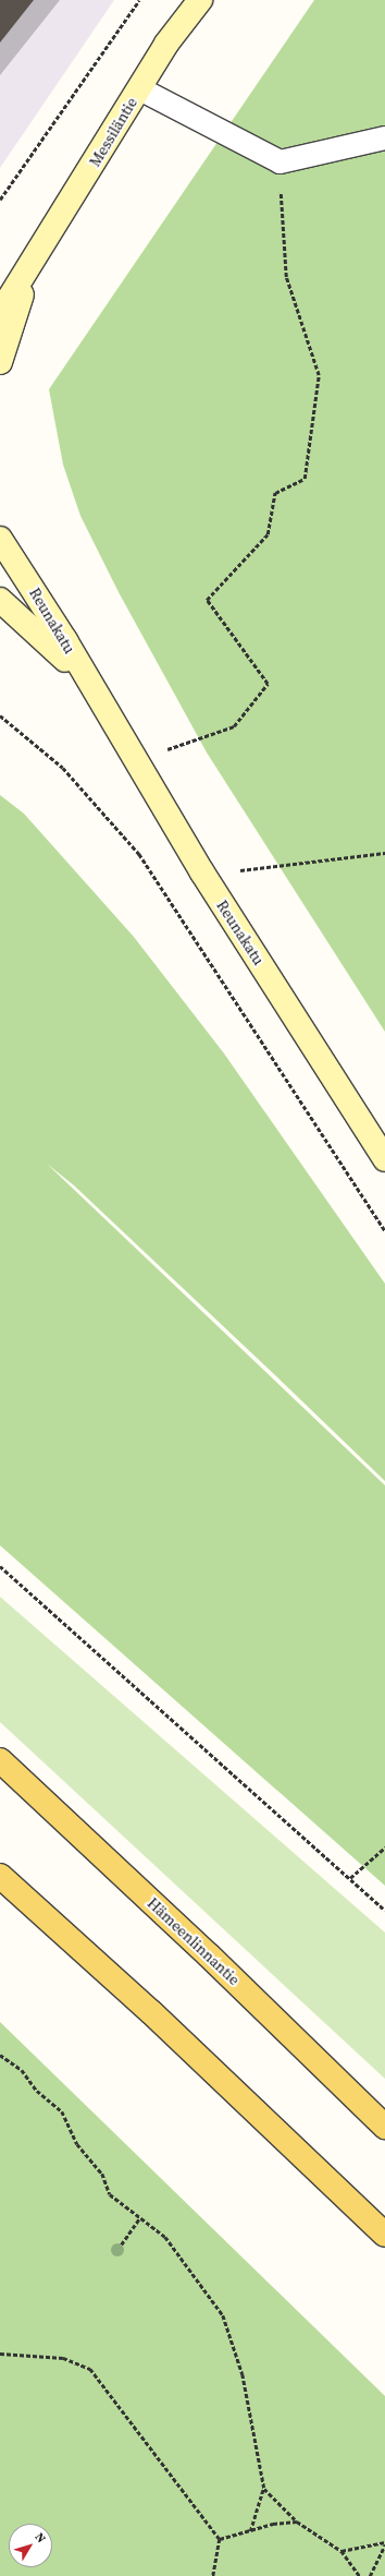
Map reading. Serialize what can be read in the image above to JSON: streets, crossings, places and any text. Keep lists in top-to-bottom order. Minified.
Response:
{"streets":{"main road":["Hämeenlinnantie"],"street":["Messiläntie","Reunakatu"]},"north":"top right"}
